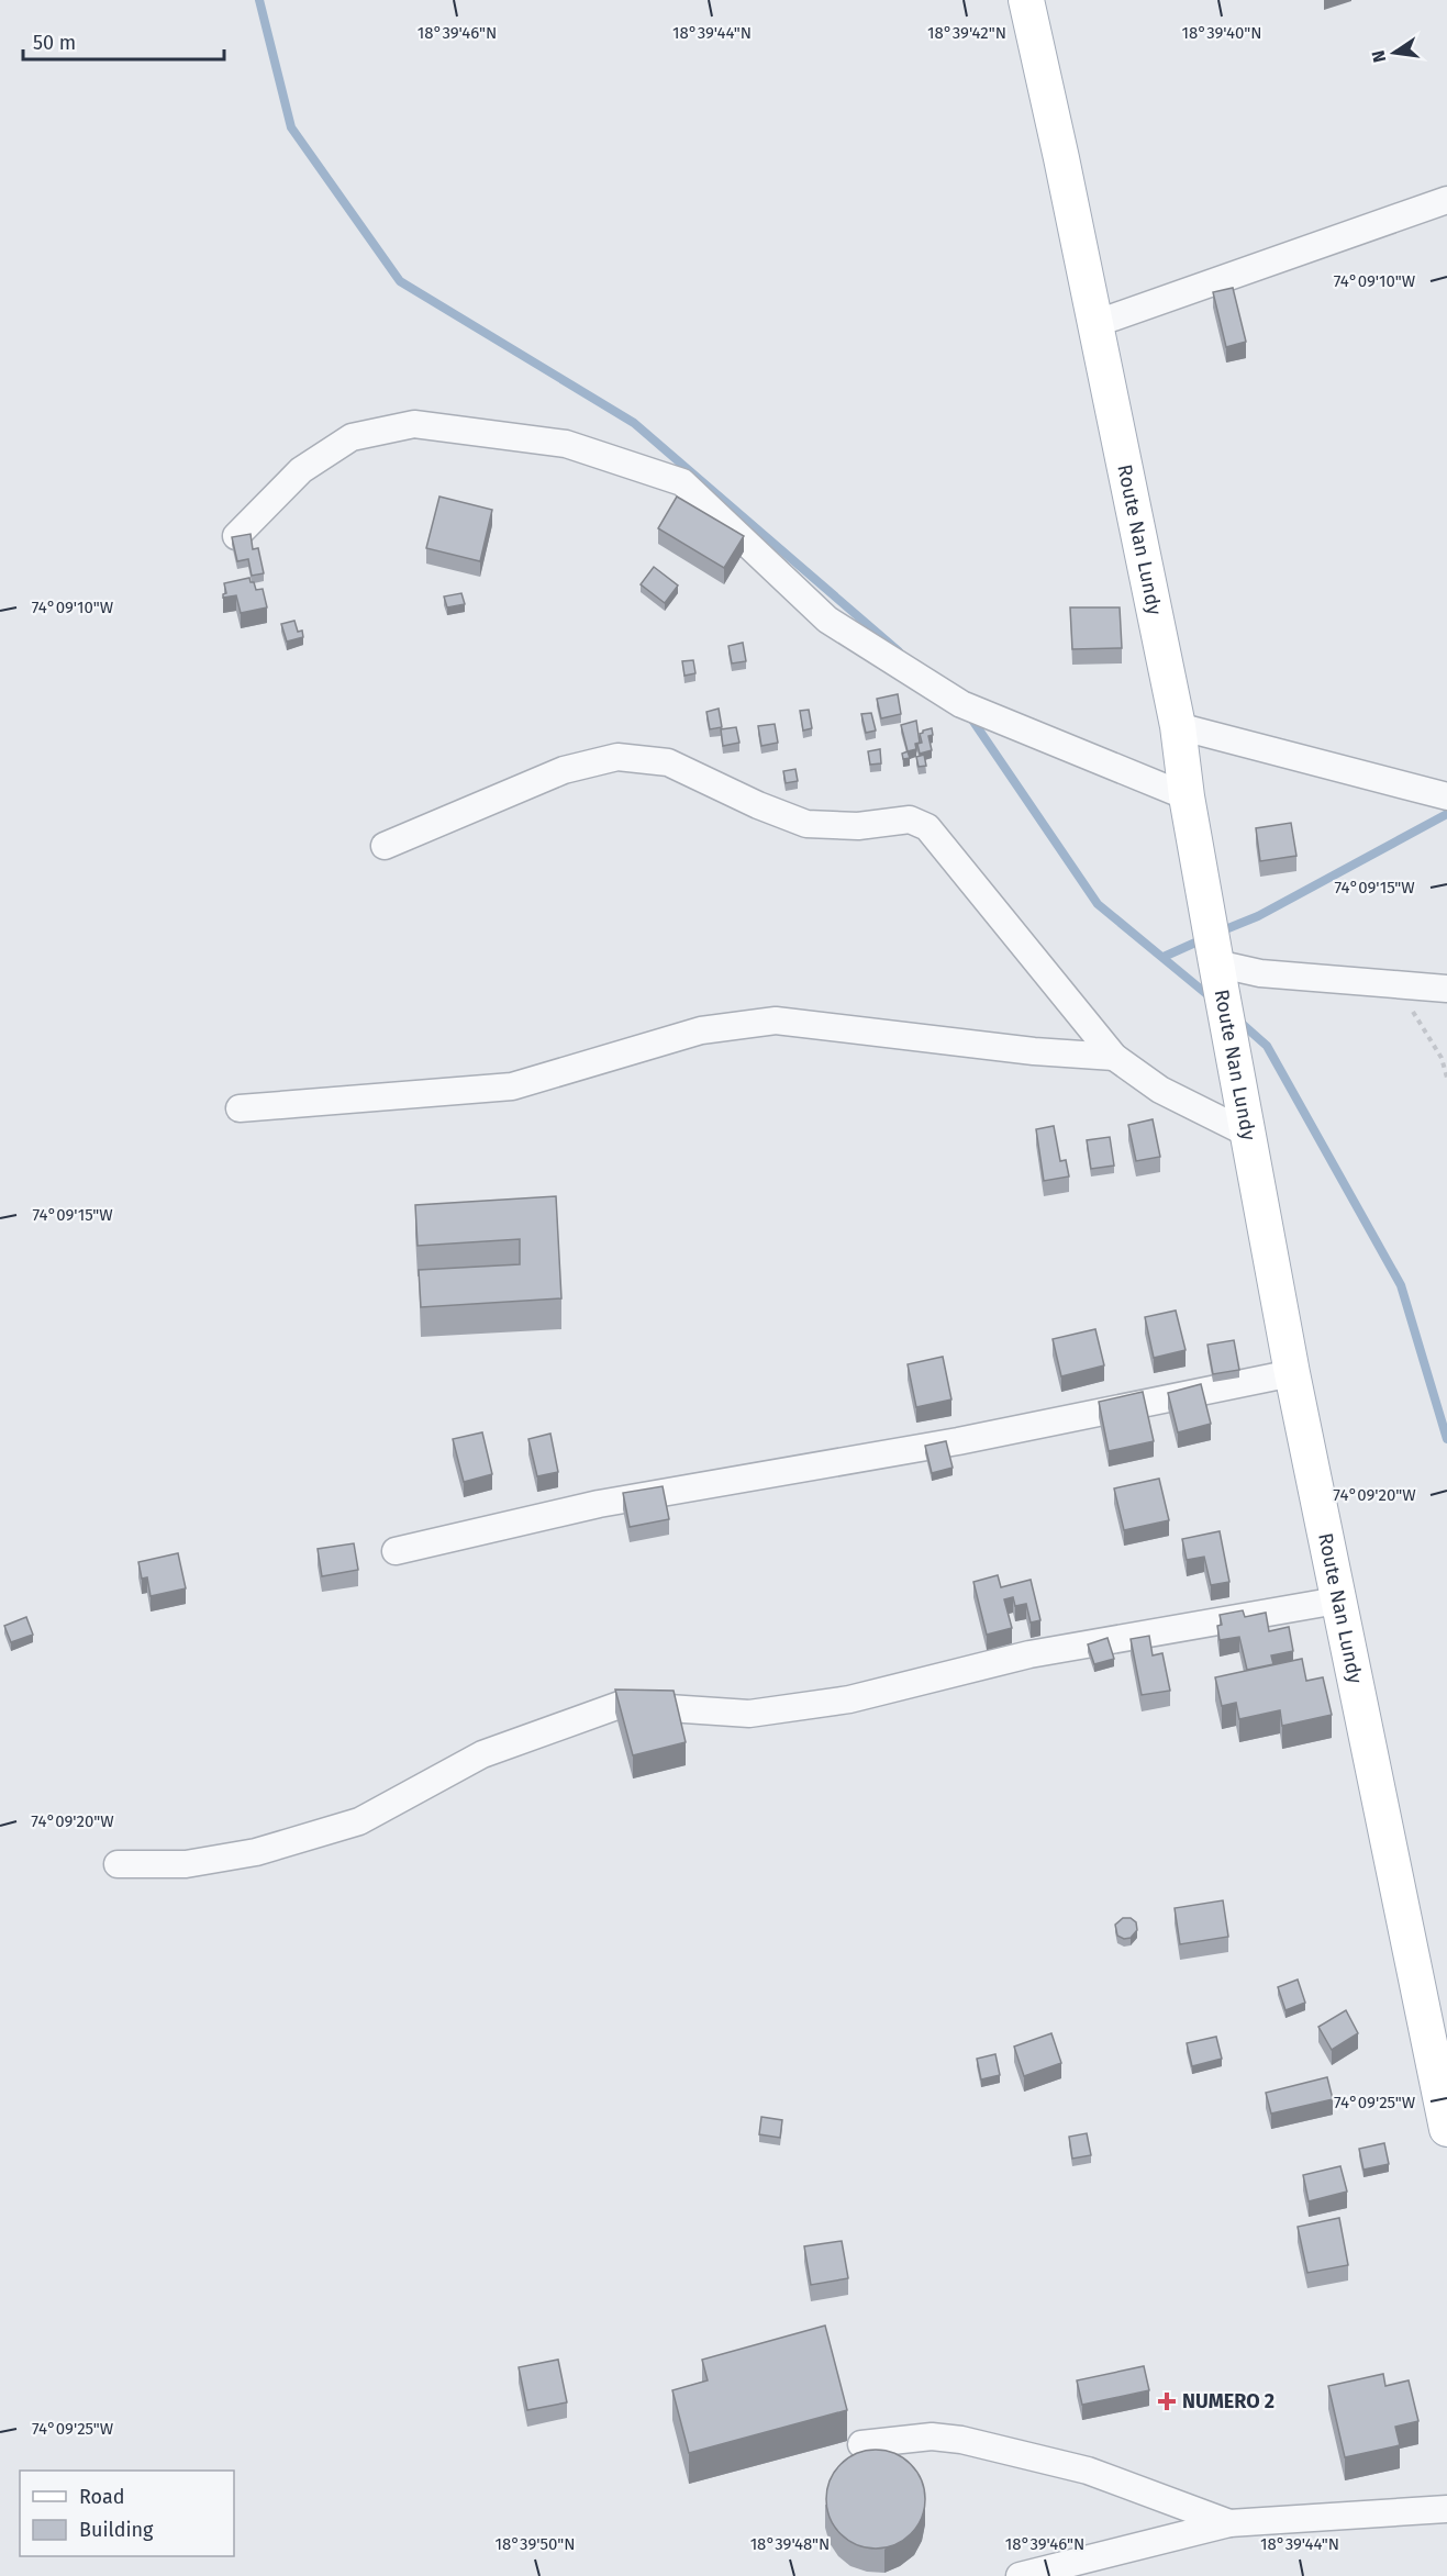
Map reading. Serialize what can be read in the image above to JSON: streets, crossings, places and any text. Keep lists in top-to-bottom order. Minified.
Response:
{"streets":{"main road":["Route Nan Lundy"]},"places":{"health":["NUMERO 2"]},"legend":["Road","Building"],"scale_bar":"50 m","north":"left","coordinates":["18°39'46\"N","18°39'44\"N","18°39'42\"N","18°39'40\"N","74°09'10\"W","74°09'15\"W","74°09'20\"W","74°09'25\"W","18°39'50\"N","18°39'48\"N"]}
